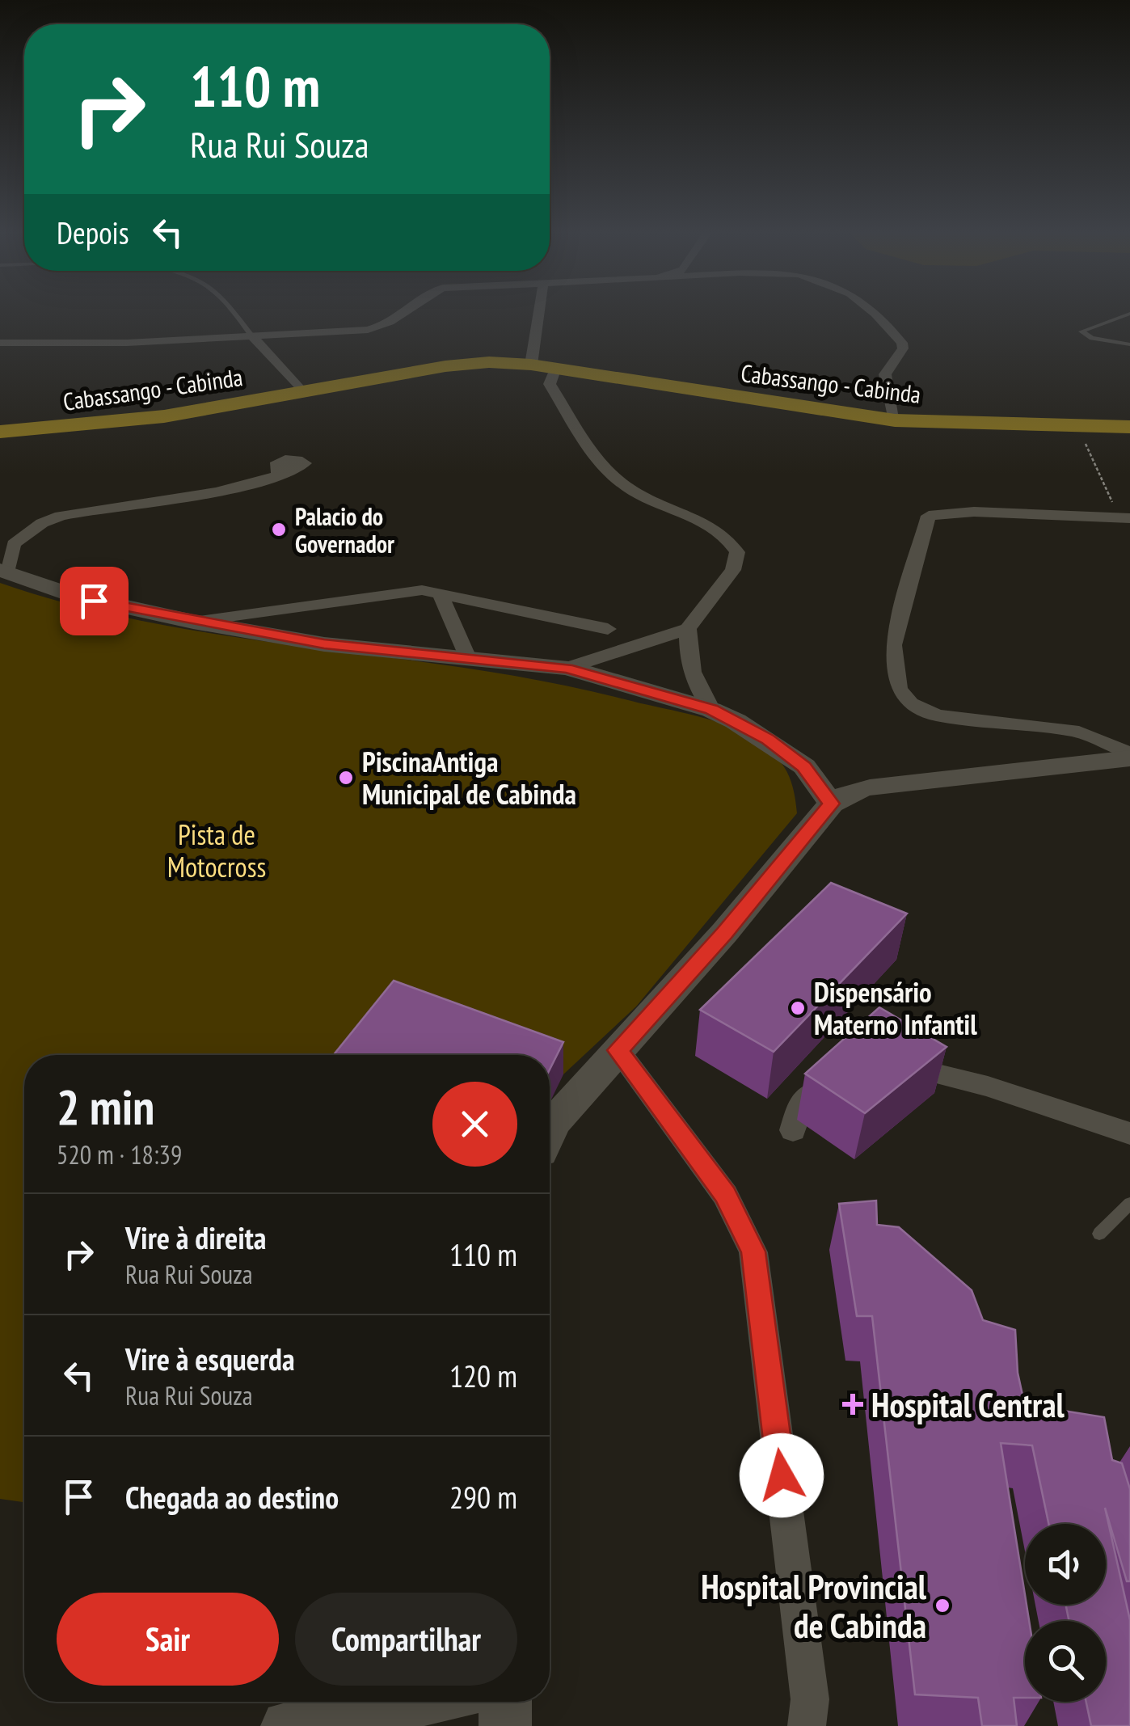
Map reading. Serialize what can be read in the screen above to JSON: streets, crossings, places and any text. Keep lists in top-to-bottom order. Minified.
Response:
{"streets":{"main road":["Cabassango - Cabinda"]},"parks":["Pista de Motocross"],"places":{"other":["Palacio do Governador","PiscinaAntiga Municipal de Cabinda","Dispensário Materno Infantil","Hospital Provincial de Cabinda"],"health":["Hospital Central"]},"page":{"turn":["110 m","Rua Rui Souza"],"then":"Depois","heading":["2 min","520 m · 18:39"],"list":[{"name":"Vire à direita","note":"Rua Rui Souza","value":"110 m"},{"name":"Vire à esquerda","note":"Rua Rui Souza","value":"120 m"},{"name":"Chegada ao destino","value":"290 m"}],"buttons":["Sair","Compartilhar"]}}
